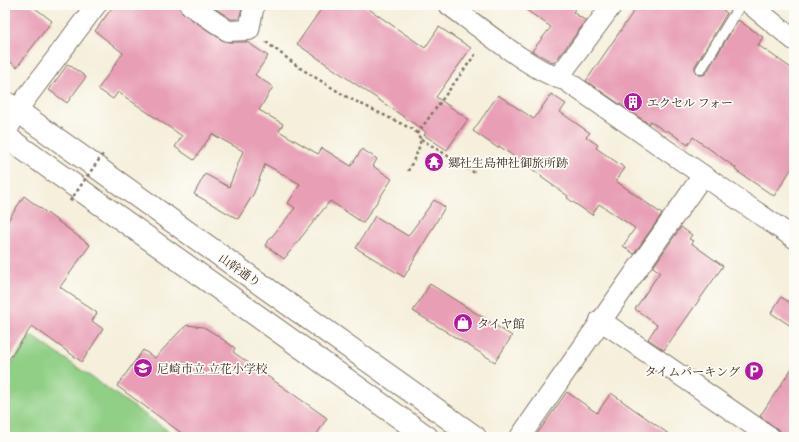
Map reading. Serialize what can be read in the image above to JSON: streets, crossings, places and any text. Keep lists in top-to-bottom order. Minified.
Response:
{"streets":{"street":["山幹通り"]},"places":{"building":["エクセル フォー"],"temple":["郷社生島神社御旅所跡"],"shop":["タイヤ館"],"school or university":["尼崎市立 立花小学校"],"parking":["タイムパーキング"]}}
